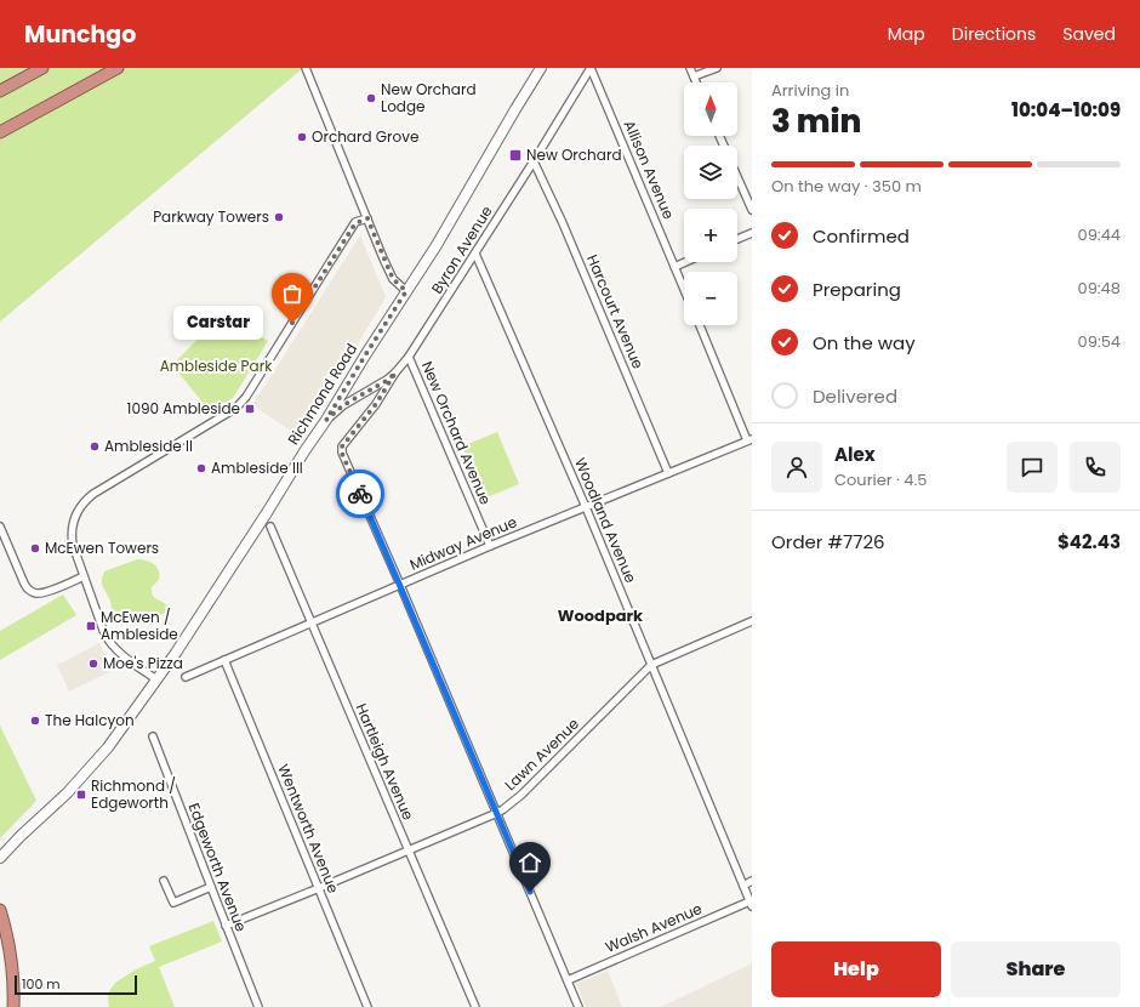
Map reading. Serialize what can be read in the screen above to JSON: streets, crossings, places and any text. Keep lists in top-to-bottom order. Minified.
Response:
{"streets":{"main road":["Richmond Road"],"street":["Allison Avenue","Byron Avenue","Harcourt Avenue","New Orchard Avenue","Woodland Avenue","Midway Avenue","Lawn Avenue","Hartleigh Avenue","Wentworth Avenue","Edgeworth Avenue","Walsh Avenue"]},"crossings":[["Allison Avenue","Byron Avenue"],["Byron Avenue","Harcourt Avenue"],["Byron Avenue","Richmond Road"],["Byron Avenue","New Orchard Avenue"],["Byron Avenue","Woodland Avenue"],["Harcourt Avenue","Midway Avenue"],["New Orchard Avenue","Midway Avenue"],["Woodland Avenue","Midway Avenue"],["Woodland Avenue","Lawn Avenue"],["Woodland Avenue","Walsh Avenue"],["Midway Avenue","Hartleigh Avenue"],["Midway Avenue","Wentworth Avenue"],["Lawn Avenue","Hartleigh Avenue"],["Lawn Avenue","Wentworth Avenue"],["Lawn Avenue","Edgeworth Avenue"]],"districts":["Woodpark"],"parks":["Ambleside Park"],"places":{"other":["New Orchard Lodge","Orchard Grove","Parkway Towers","Carstar","Ambleside II","Ambleside III","McEwen Towers","Moe's Pizza","The Halcyon"],"transit":["New Orchard","1090 Ambleside","McEwen / Ambleside","Richmond / Edgeworth"]},"scale_bar":"100 m","north":"top","page":{"header":"Munchgo","nav":["Map","Directions","Saved"],"heading":["3 min","Arriving in","10:04–10:09"],"panel":["Alex","Courier · 4.5","Order #7726","$42.43"],"map_buttons":["+","−"],"bar":"On the way · 350 m","list":[["Confirmed","09:44"],["Preparing","09:48"],["On the way","09:54"],"Delivered"],"bubble":"Carstar","buttons":["Help","Share"],"scale":"100 m"}}
